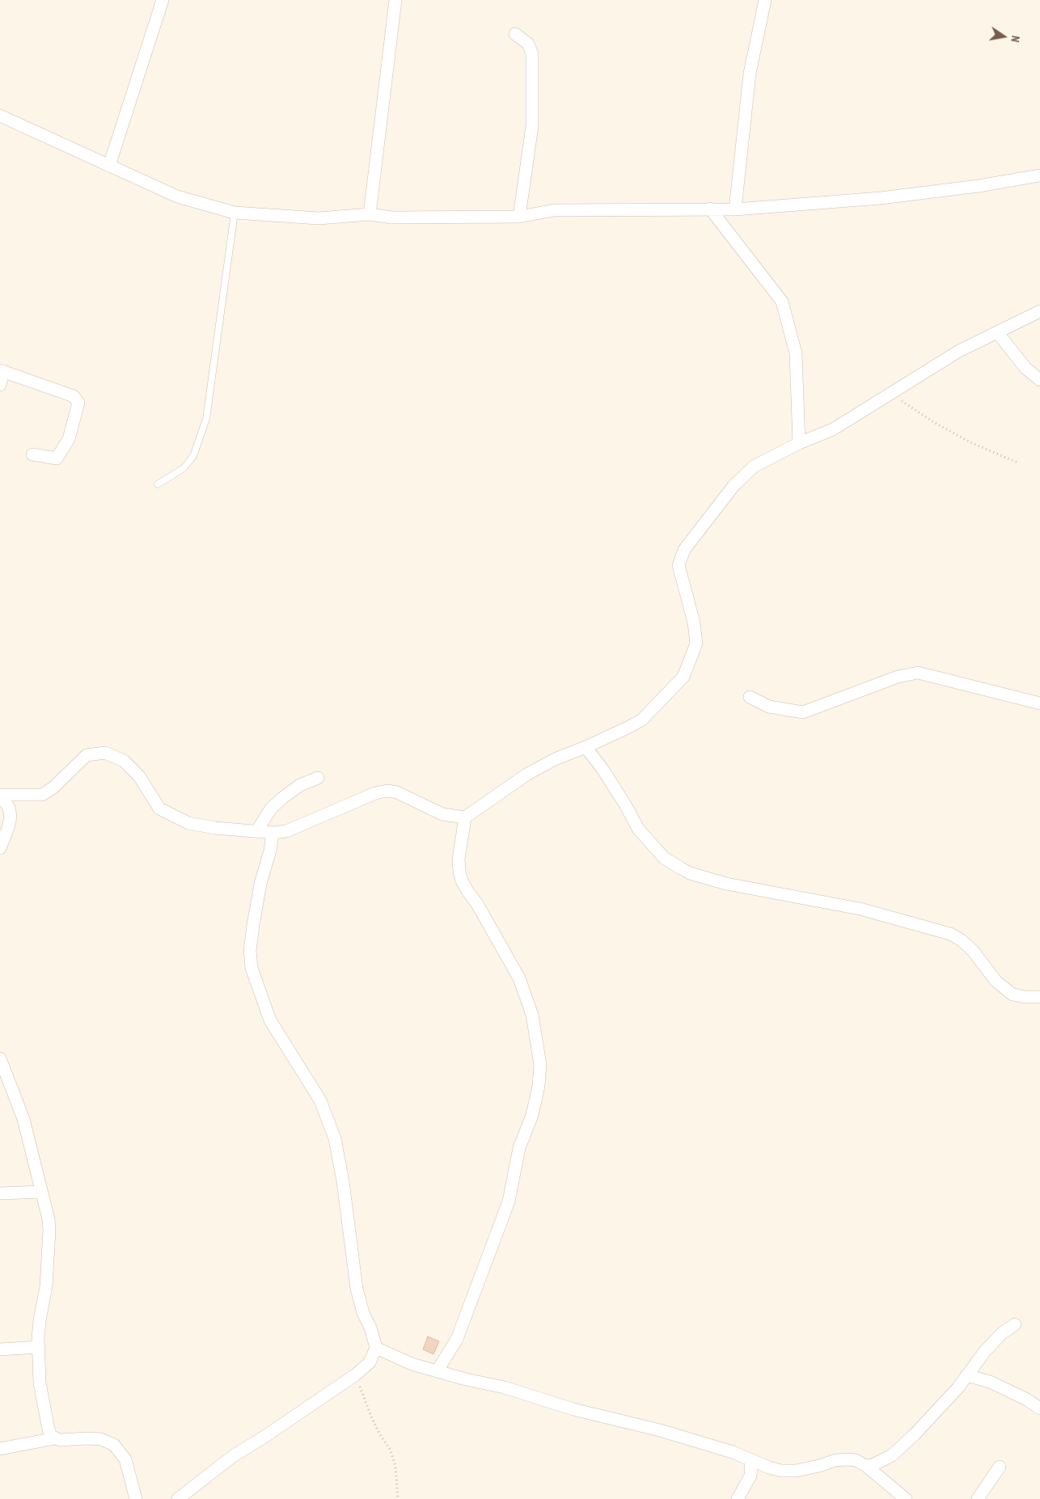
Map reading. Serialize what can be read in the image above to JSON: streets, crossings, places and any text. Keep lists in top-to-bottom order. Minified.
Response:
{"north":"right"}
